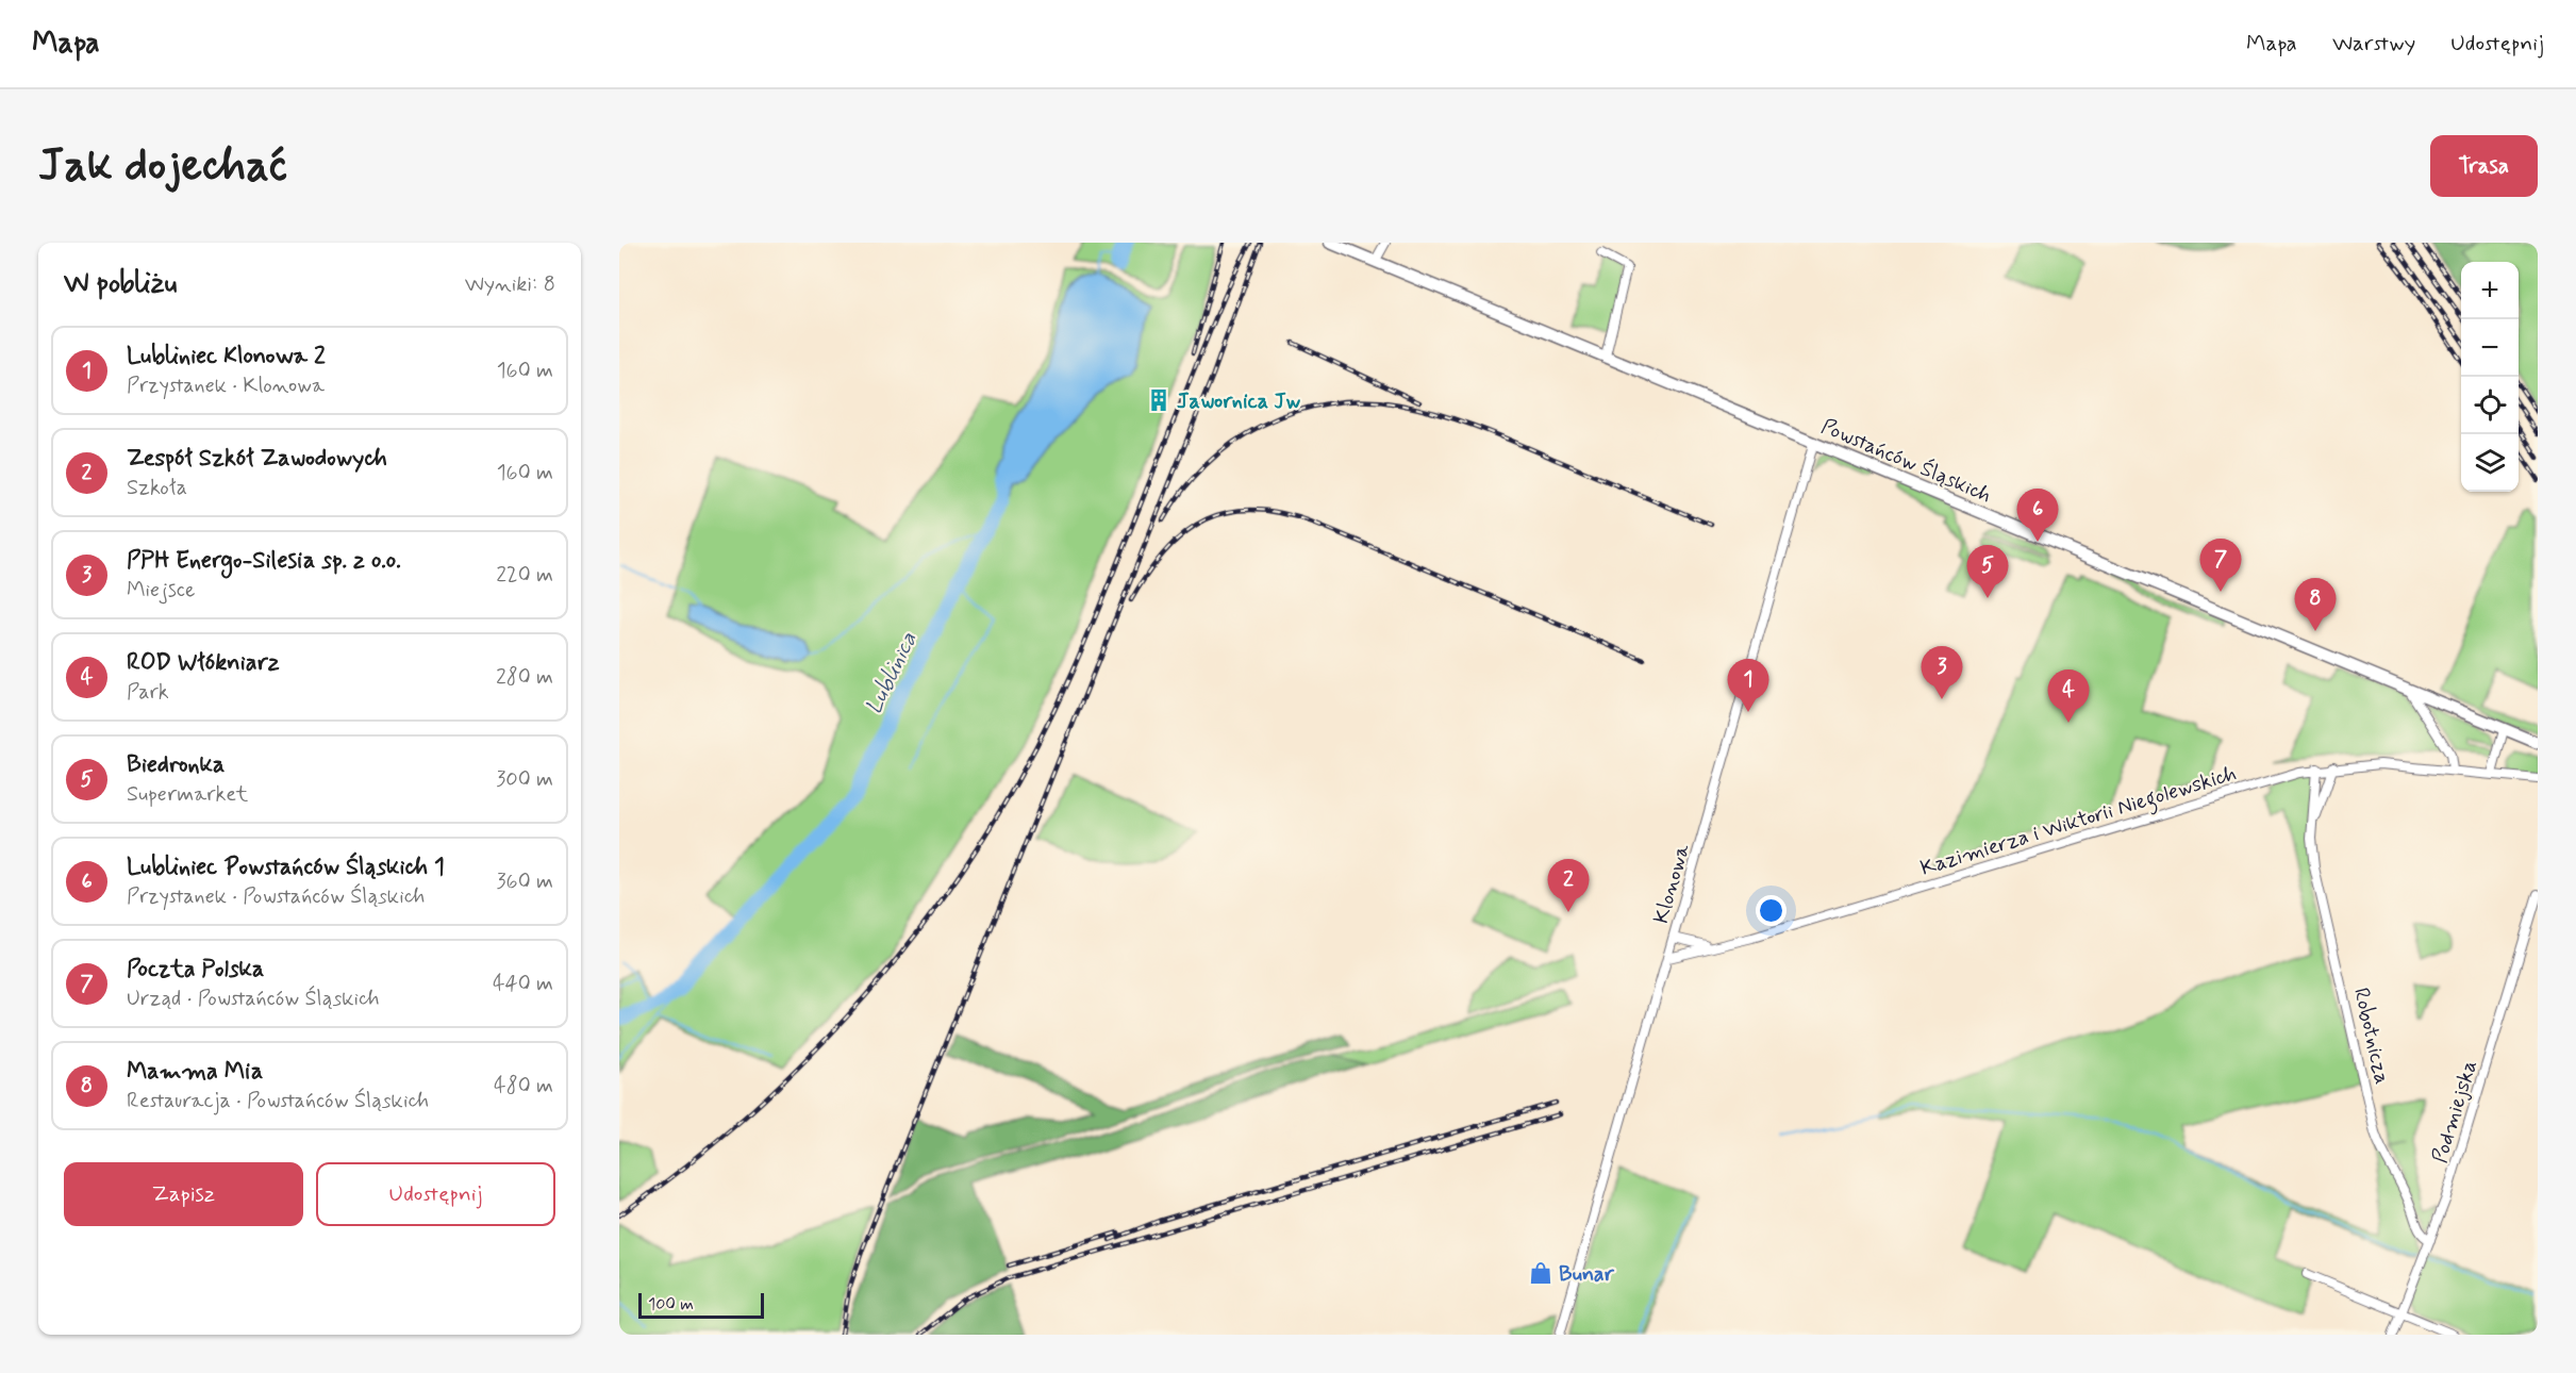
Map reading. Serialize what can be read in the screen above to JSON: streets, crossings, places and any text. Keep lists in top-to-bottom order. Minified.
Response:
{"streets":{"main road":["Powstańców Śląskich"],"street":["Kazimierza i Wiktorii Niegolewskich","Klonowa","Robotnicza","Podmiejska"]},"crossings":[["Powstańców Śląskich","Klonowa"],["Kazimierza i Wiktorii Niegolewskich","Klonowa"],["Kazimierza i Wiktorii Niegolewskich","Robotnicza"],["Robotnicza","Podmiejska"]],"water":["Lublinica"],"places":{"building":["Jawornica Jw"],"shop":["Bunar"]},"scale_bar":"100 m","page":{"header":"Mapa","nav":["Mapa","Warstwy","Udostępnij"],"buttons":["Trasa",["Zapisz","Udostępnij"]],"title":"Jak dojechać","heading":["W pobliżu","Wyniki: 8"],"map_buttons":["+","−"],"list":[{"mark":"1","name":"Lubliniec Klonowa 2","note":"Przystanek · Klonowa","value":"160 m"},{"mark":"2","name":"Zespół Szkół Zawodowych","note":"Szkoła","value":"160 m"},{"mark":"3","name":"PPH Energo-Silesia sp. z o.o.","note":"Miejsce","value":"220 m"},{"mark":"4","name":"ROD Włókniarz","note":"Park","value":"280 m"},{"mark":"5","name":"Biedronka","note":"Supermarket","value":"300 m"},{"mark":"6","name":"Lubliniec Powstańców Śląskich 1","note":"Przystanek · Powstańców Śląskich","value":"360 m"},{"mark":"7","name":"Poczta Polska","note":"Urząd · Powstańców Śląskich","value":"440 m"},{"mark":"8","name":"Mamma Mia","note":"Restauracja · Powstańców Śląskich","value":"480 m"}],"pins":["6","7","5","8","3","1","4","2"],"scale":"100 m"}}
